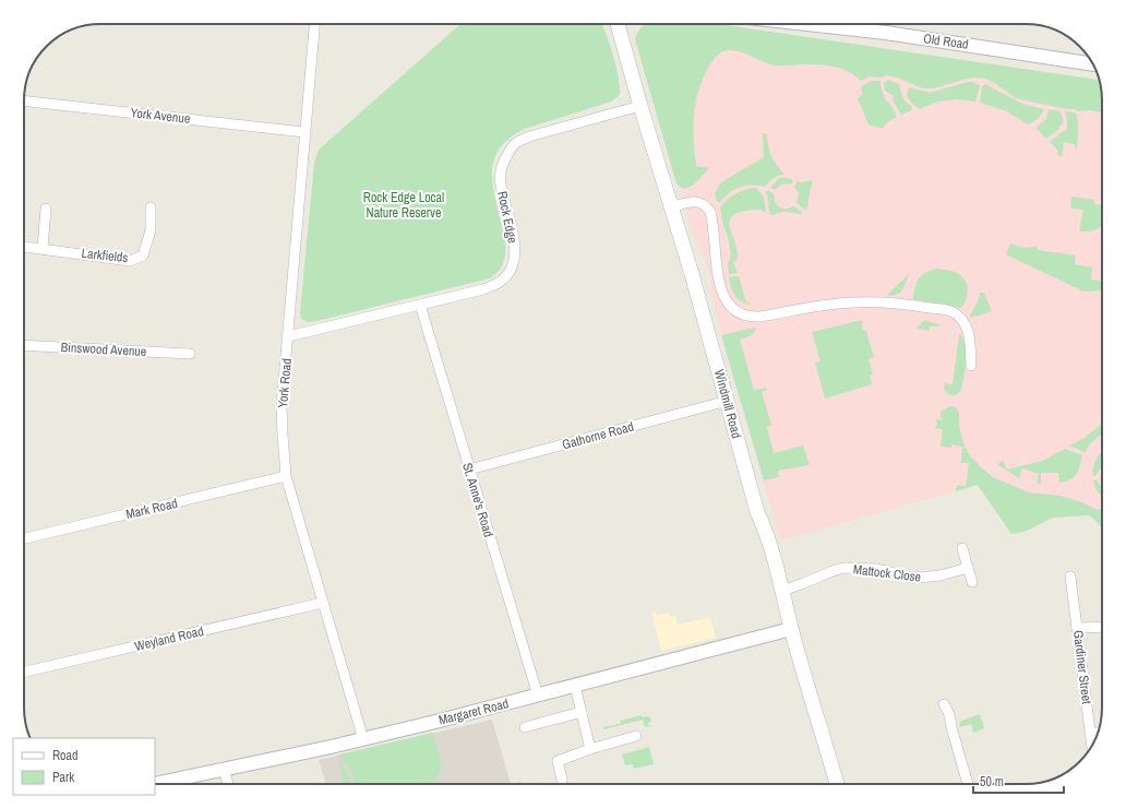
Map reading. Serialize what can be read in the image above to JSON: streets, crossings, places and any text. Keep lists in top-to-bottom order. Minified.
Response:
{"streets":{"main road":["Windmill Road"],"street":["Old Road","York Avenue","Rock Edge","Larkfields","Binswood Avenue","York Road","Gathorne Road","St. Anne's Road","Mark Road","Mattock Close","Weyland Road","Gardiner Street","Margaret Road"]},"crossings":[["York Avenue","York Road"],["Rock Edge","York Road"],["Rock Edge","Windmill Road"],["Rock Edge","St. Anne's Road"],["York Road","Mark Road"],["York Road","Weyland Road"],["York Road","Margaret Road"],["Windmill Road","Gathorne Road"],["Windmill Road","Mattock Close"],["Windmill Road","Margaret Road"],["Gathorne Road","St. Anne's Road"],["St. Anne's Road","Margaret Road"]],"parks":["Rock Edge Local Nature Reserve"],"legend":["Road","Park"],"scale_bar":"50 m"}
